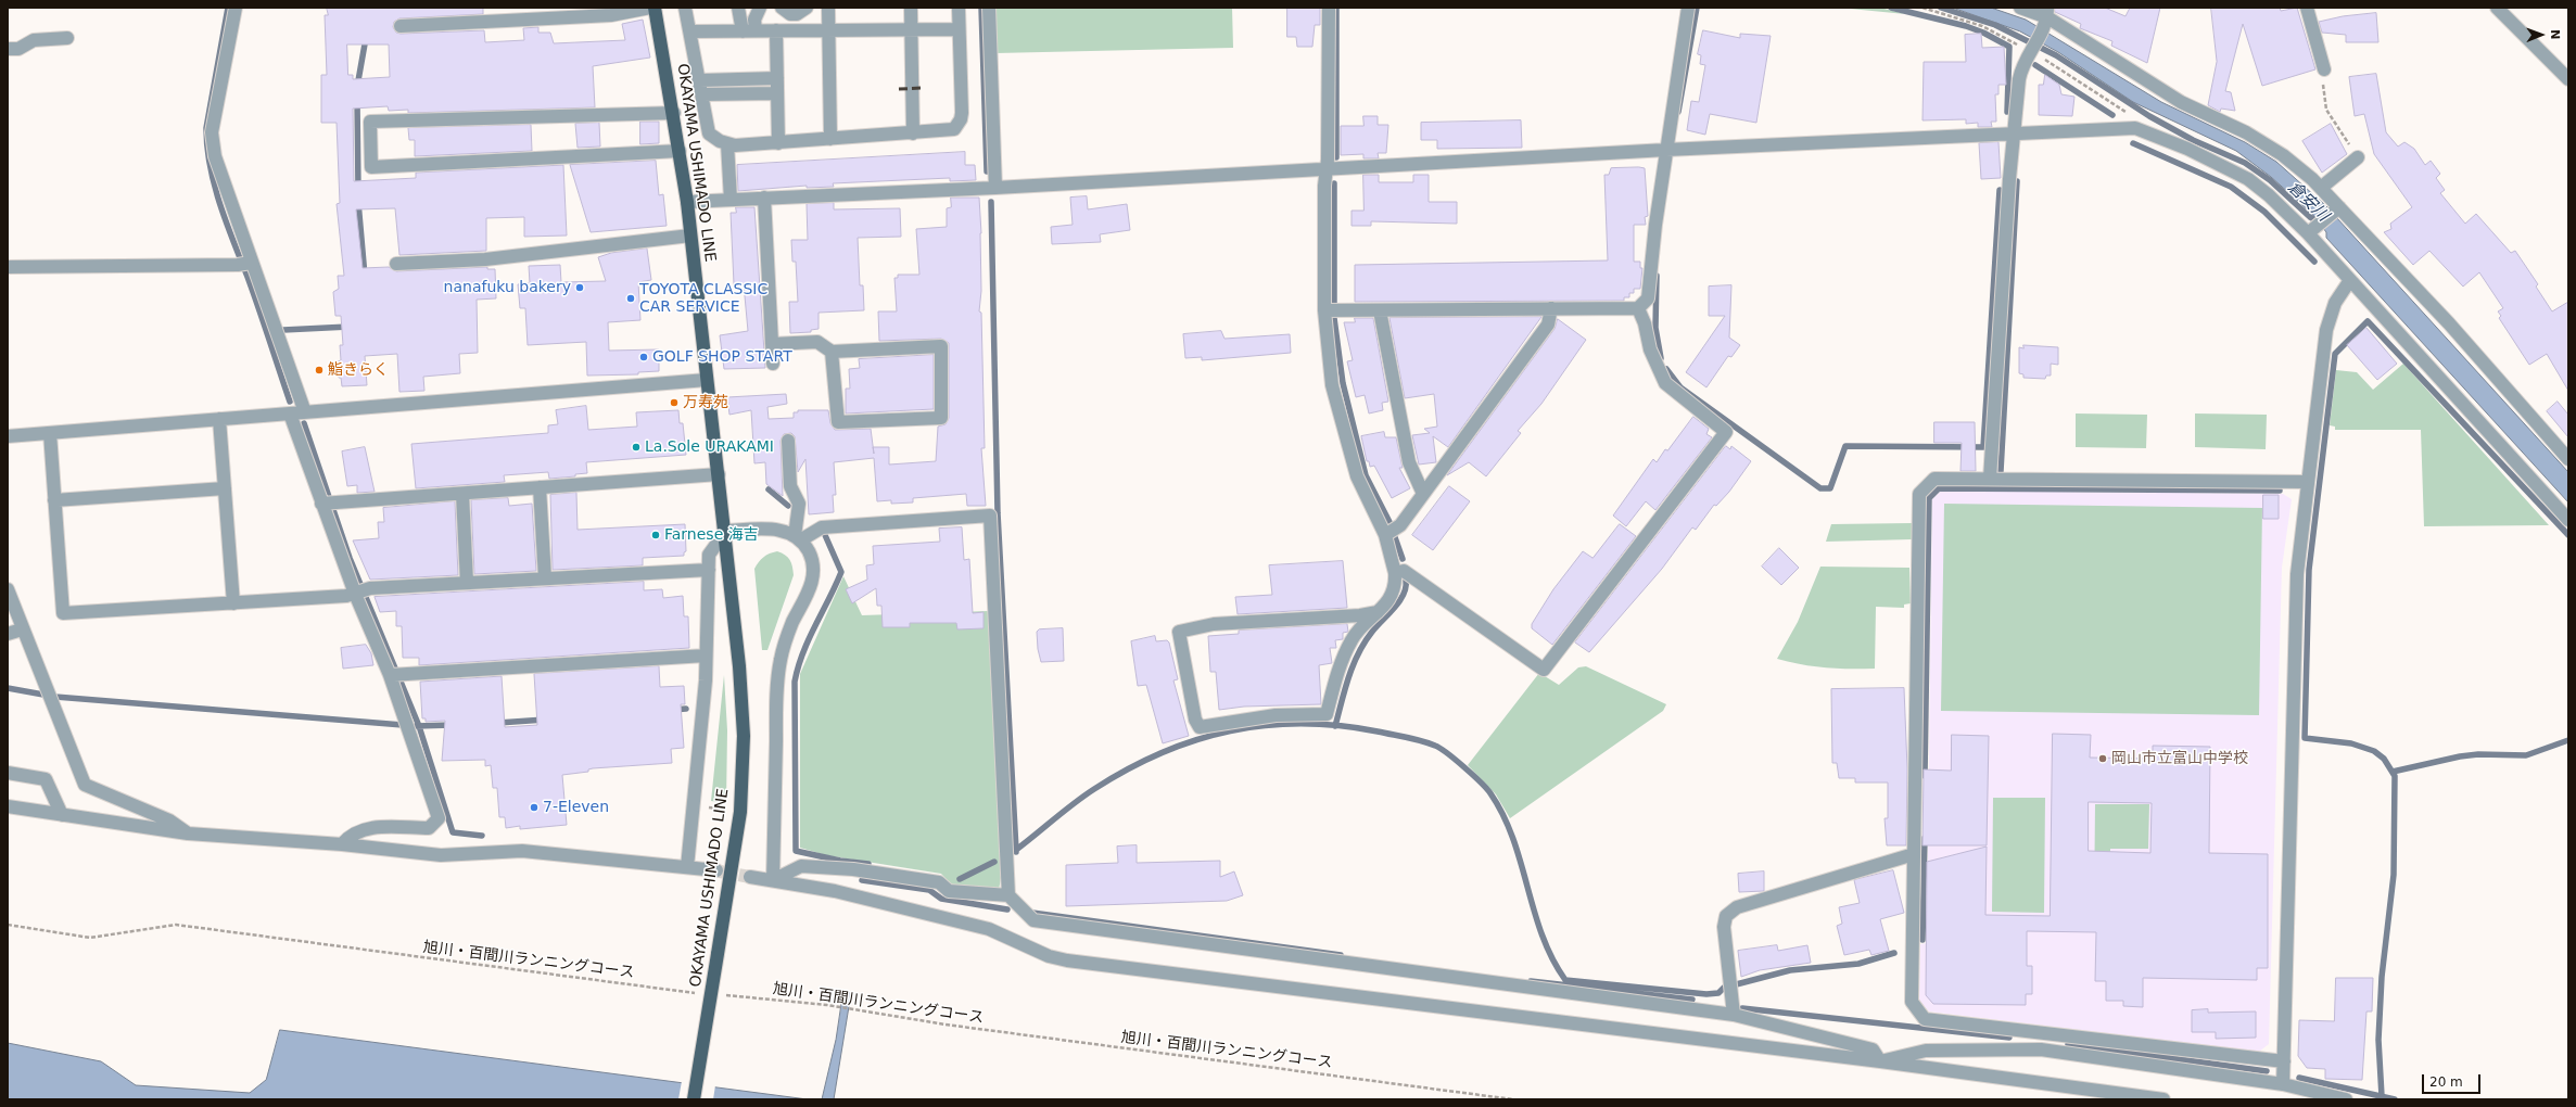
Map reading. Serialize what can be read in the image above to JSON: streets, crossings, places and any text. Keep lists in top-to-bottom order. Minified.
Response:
{"streets":{"main road":["OKAYAMA USHIMADO LINE"],"path":["旭川・百間川ランニングコース"]},"water":["倉安川"],"places":["nanafuku bakery","TOYOTA CLASSIC CAR SERVICE","GOLF SHOP START","鮨きらく","万寿苑","La.Sole URAKAMI","Farnese 海吉","岡山市立富山中学校","7-Eleven"],"scale_bar":"20 m","north":"right"}
